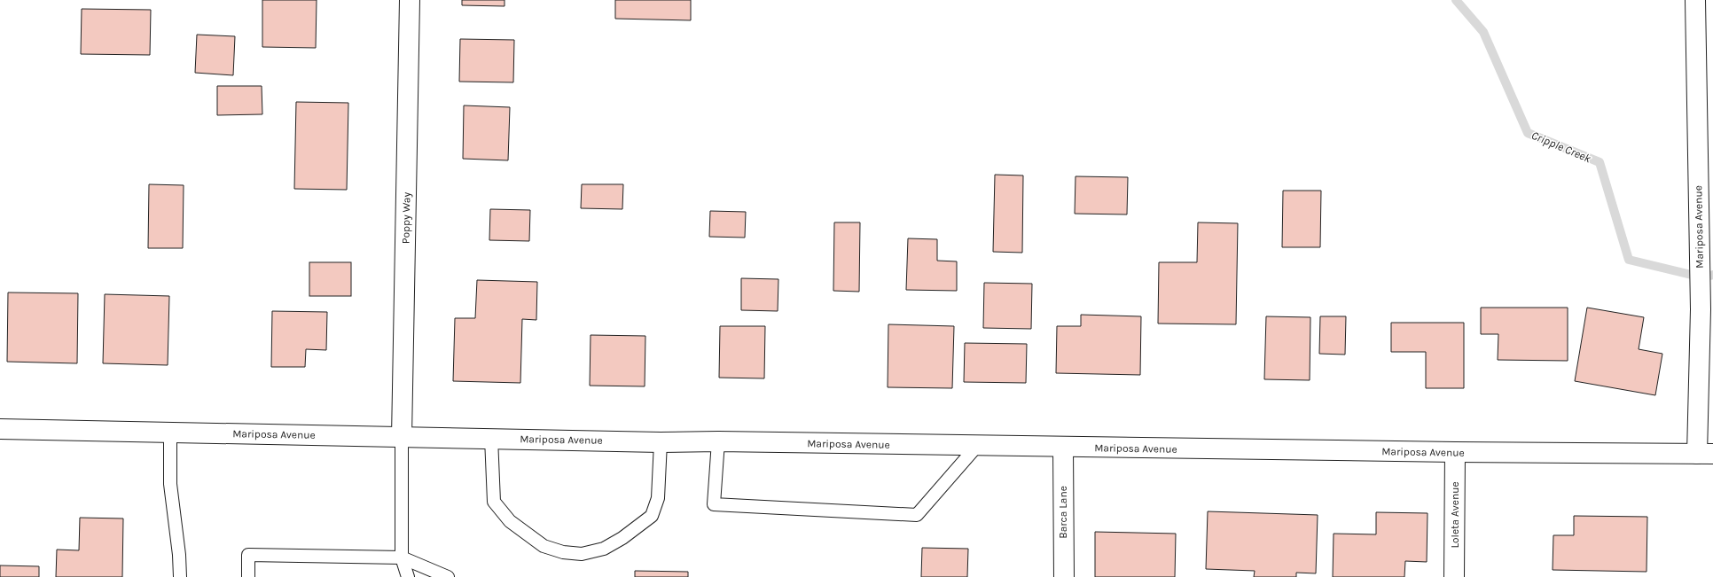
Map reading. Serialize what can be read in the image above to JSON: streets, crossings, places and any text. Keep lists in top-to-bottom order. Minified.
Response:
{"streets":{"street":["Poppy Way","Mariposa Avenue","Barca Lane","Loleta Avenue"]},"crossings":[["Poppy Way","Mariposa Avenue"],["Mariposa Avenue","Barca Lane"],["Mariposa Avenue","Loleta Avenue"]],"water":["Cripple Creek"]}
